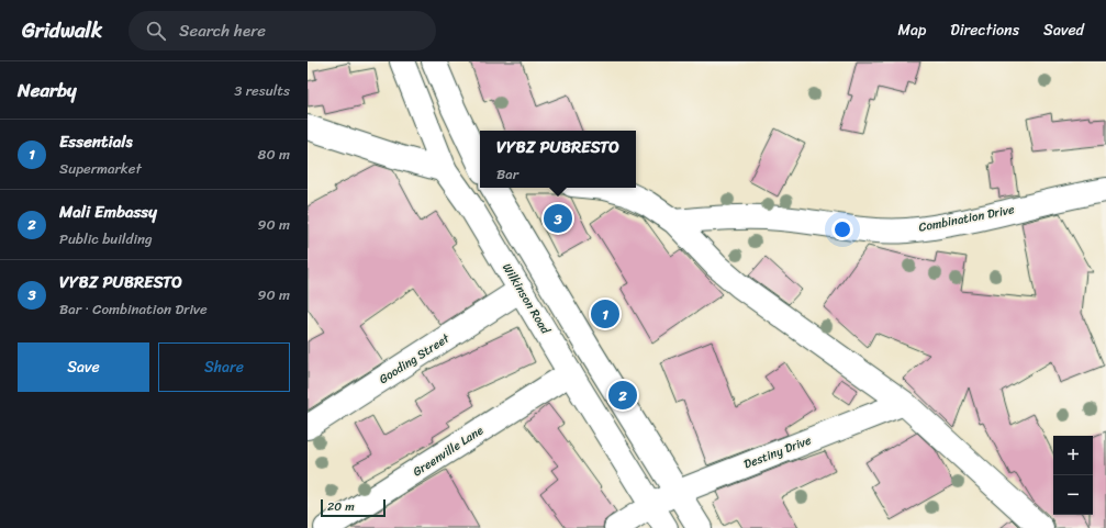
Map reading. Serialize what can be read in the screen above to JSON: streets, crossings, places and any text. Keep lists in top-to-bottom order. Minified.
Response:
{"streets":{"street":["Combination Drive","Wilkinson Road","Gooding Street","Greenville Lane","Destiny Drive"]},"crossings":[["Wilkinson Road","Gooding Street"],["Wilkinson Road","Greenville Lane"],["Wilkinson Road","Destiny Drive"]],"scale_bar":"20 m","page":{"header":"Gridwalk","search":"Search here","nav":["Map","Directions","Saved"],"heading":["Nearby","3 results"],"list":[{"mark":"1","name":"Essentials","note":"Supermarket","value":"80 m"},{"mark":"2","name":"Mali Embassy","note":"Public building","value":"90 m"},{"mark":"3","name":"VYBZ PUBRESTO","note":"Bar · Combination Drive","value":"90 m"}],"popup":["VYBZ PUBRESTO","Bar"],"pins":["3","1","2"],"buttons":["Save","Share"],"map_buttons":["+","−"],"scale":"20 m"}}
